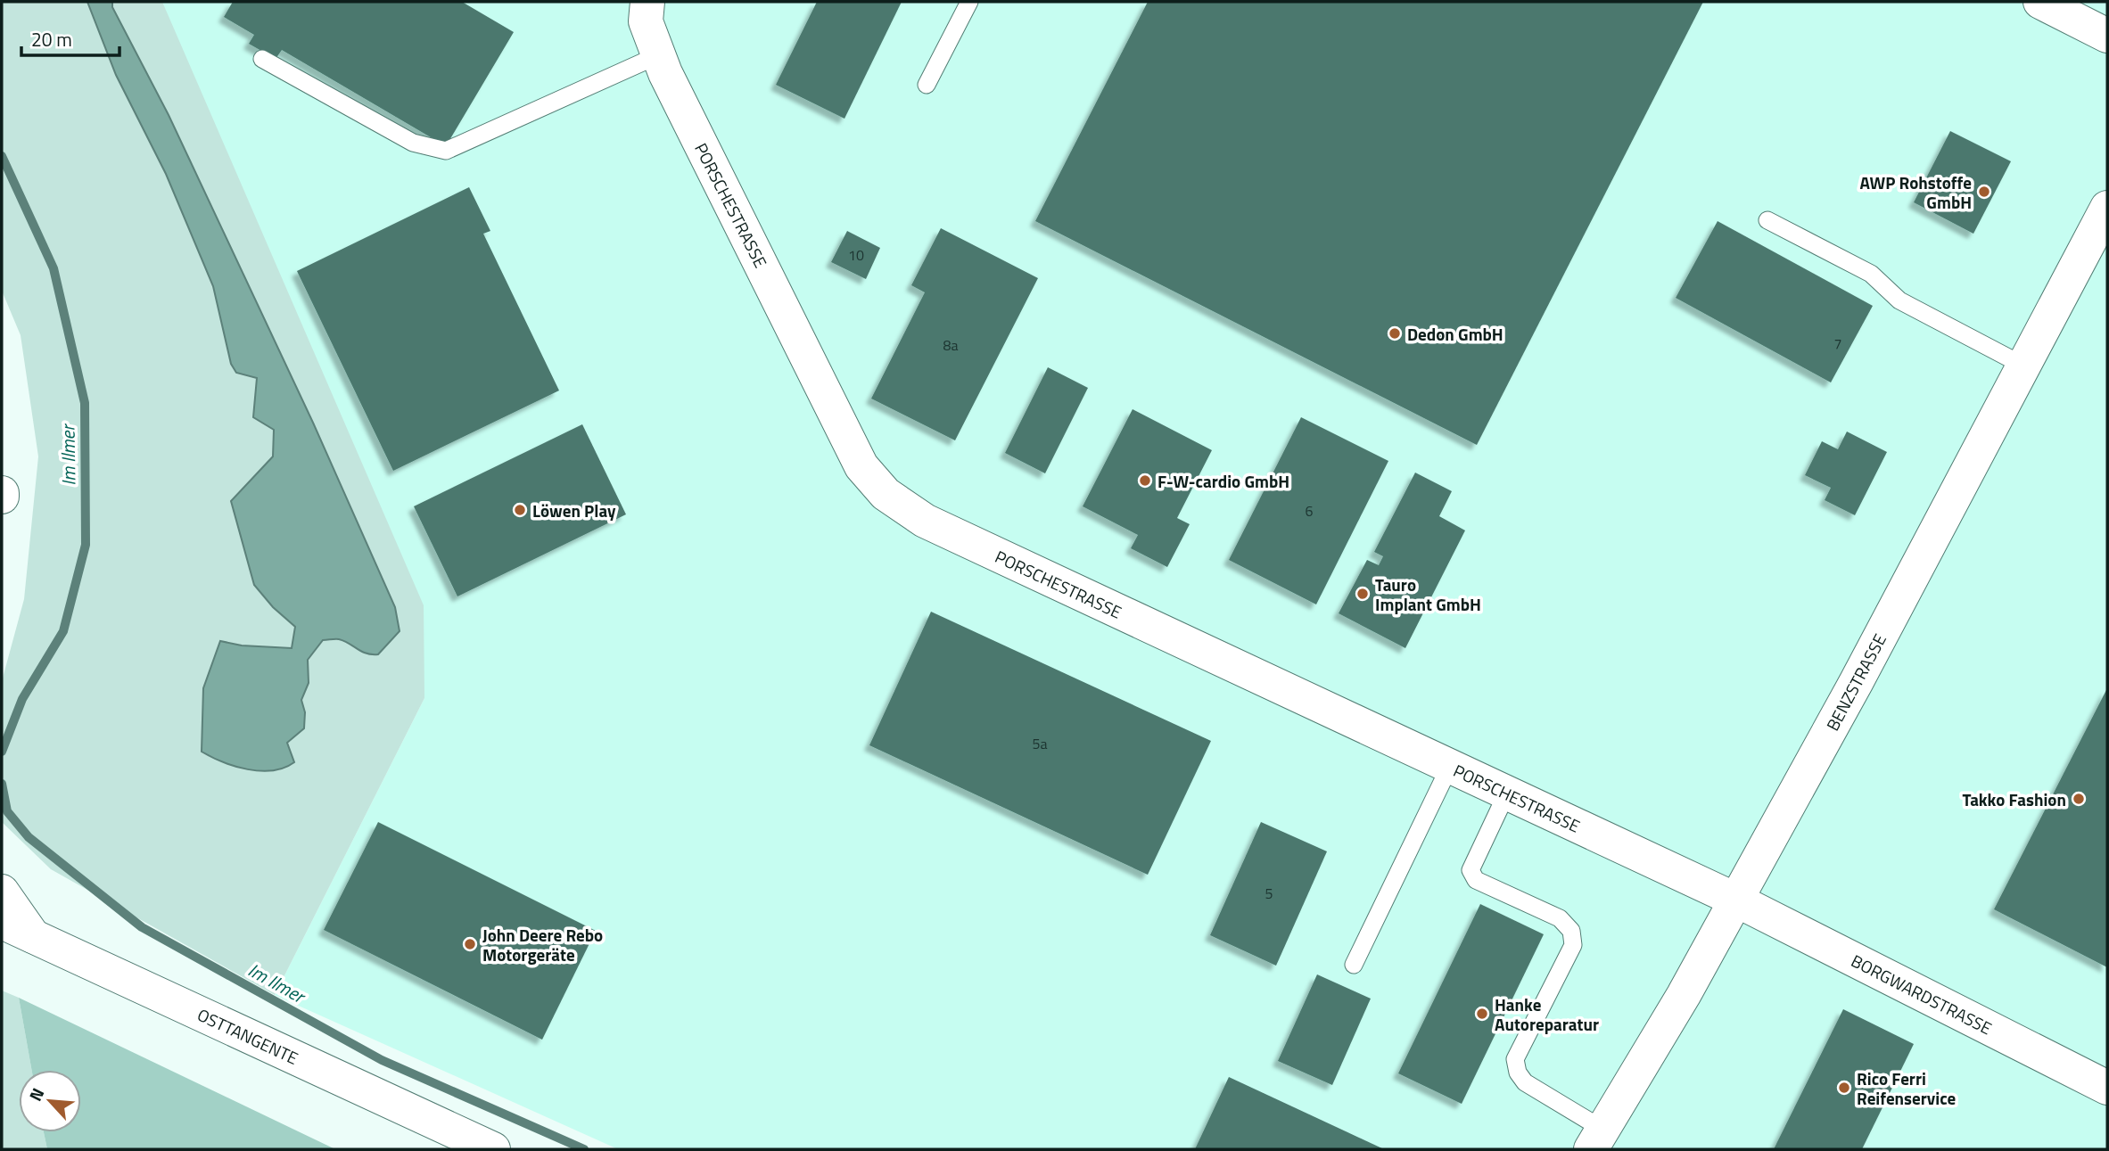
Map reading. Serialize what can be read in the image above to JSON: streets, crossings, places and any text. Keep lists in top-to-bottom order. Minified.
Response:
{"streets":{"main road":["PORSCHESTRASSE","BENZSTRASSE","BORGWARDSTRASSE","OSTTANGENTE"]},"crossings":[["PORSCHESTRASSE","BENZSTRASSE"],["PORSCHESTRASSE","BORGWARDSTRASSE"],["BENZSTRASSE","BORGWARDSTRASSE"]],"water":["Im Ilmer"],"places":["AWP Rohstoffe GmbH","Dedon GmbH","F-W-cardio GmbH","Löwen Play","Tauro Implant GmbH","Takko Fashion","John Deere Rebo Motorgeräte","Hanke Autoreparatur","Rico Ferri Reifenservice"],"house_numbers":["10","7","8a","6","5a","5"],"scale_bar":"20 m","north":"top left"}
